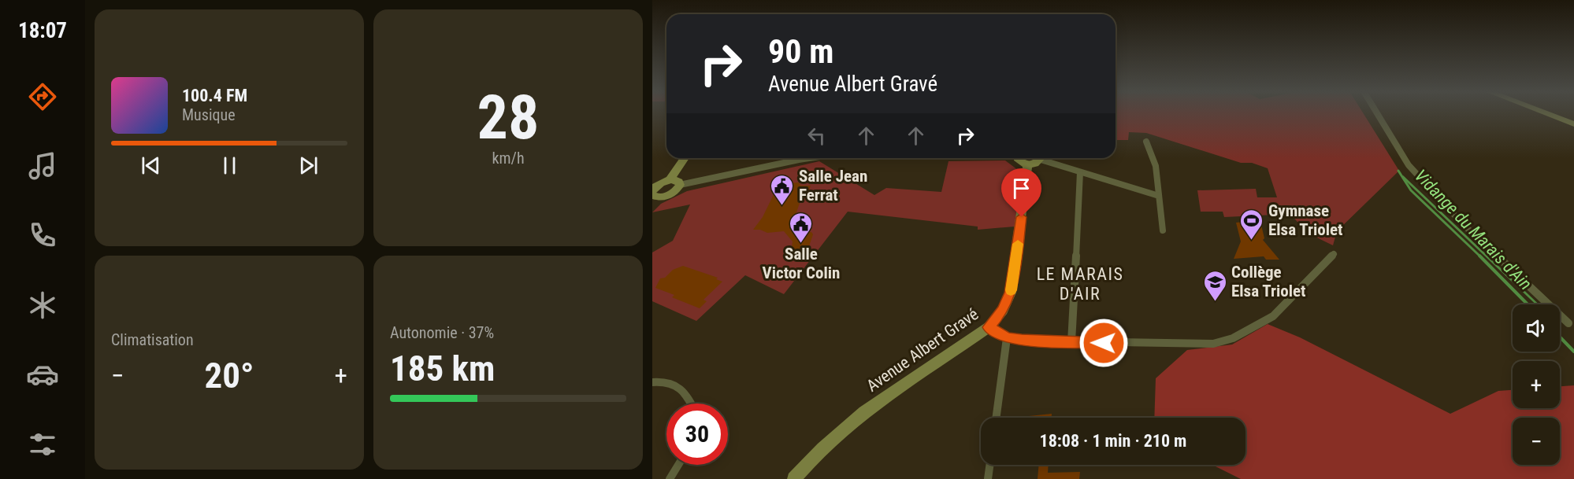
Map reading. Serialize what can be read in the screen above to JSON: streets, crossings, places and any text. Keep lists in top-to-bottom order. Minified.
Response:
{"streets":{"street":["Avenue Albert Gravé"]},"districts":["LE MARAIS D'AIR"],"water":["Vidange du Marais d'Ain"],"places":{"public building":["Salle Jean Ferrat","Salle Victor Colin"],"sports":["Gymnase Elsa Triolet"],"school or university":["Collège Elsa Triolet"]},"page":{"tabs":"18:07","tile":[["28","km/h"],"Climatisation",["Autonomie · 37%","185 km"]],"turn":["90 m","Avenue Albert Gravé"],"song":["100.4 FM","Musique"],"map_buttons":["+","−"],"heat":["−","20°","+"],"limit":"30","trip":"18:08 · 1 min · 210 m"}}
